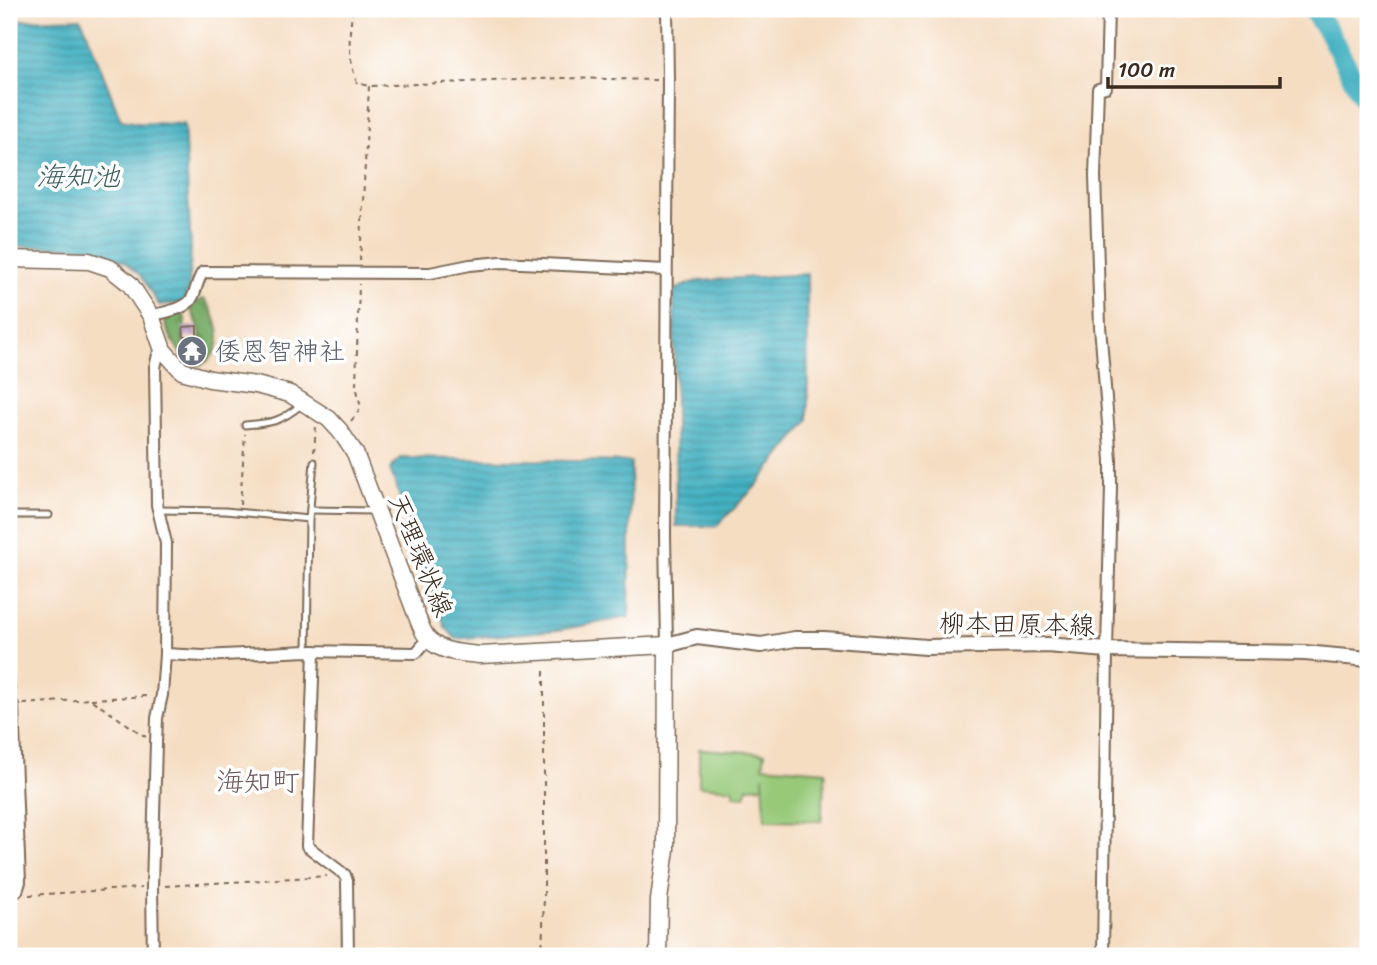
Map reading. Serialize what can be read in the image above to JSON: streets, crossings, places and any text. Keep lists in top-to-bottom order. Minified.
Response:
{"streets":{"main road":["天理環状線","柳本田原本線"]},"crossings":[["天理環状線","柳本田原本線"]],"districts":["海知町"],"water":["海知池"],"places":{"temple":["倭恩智神社"]},"scale_bar":"100 m"}
